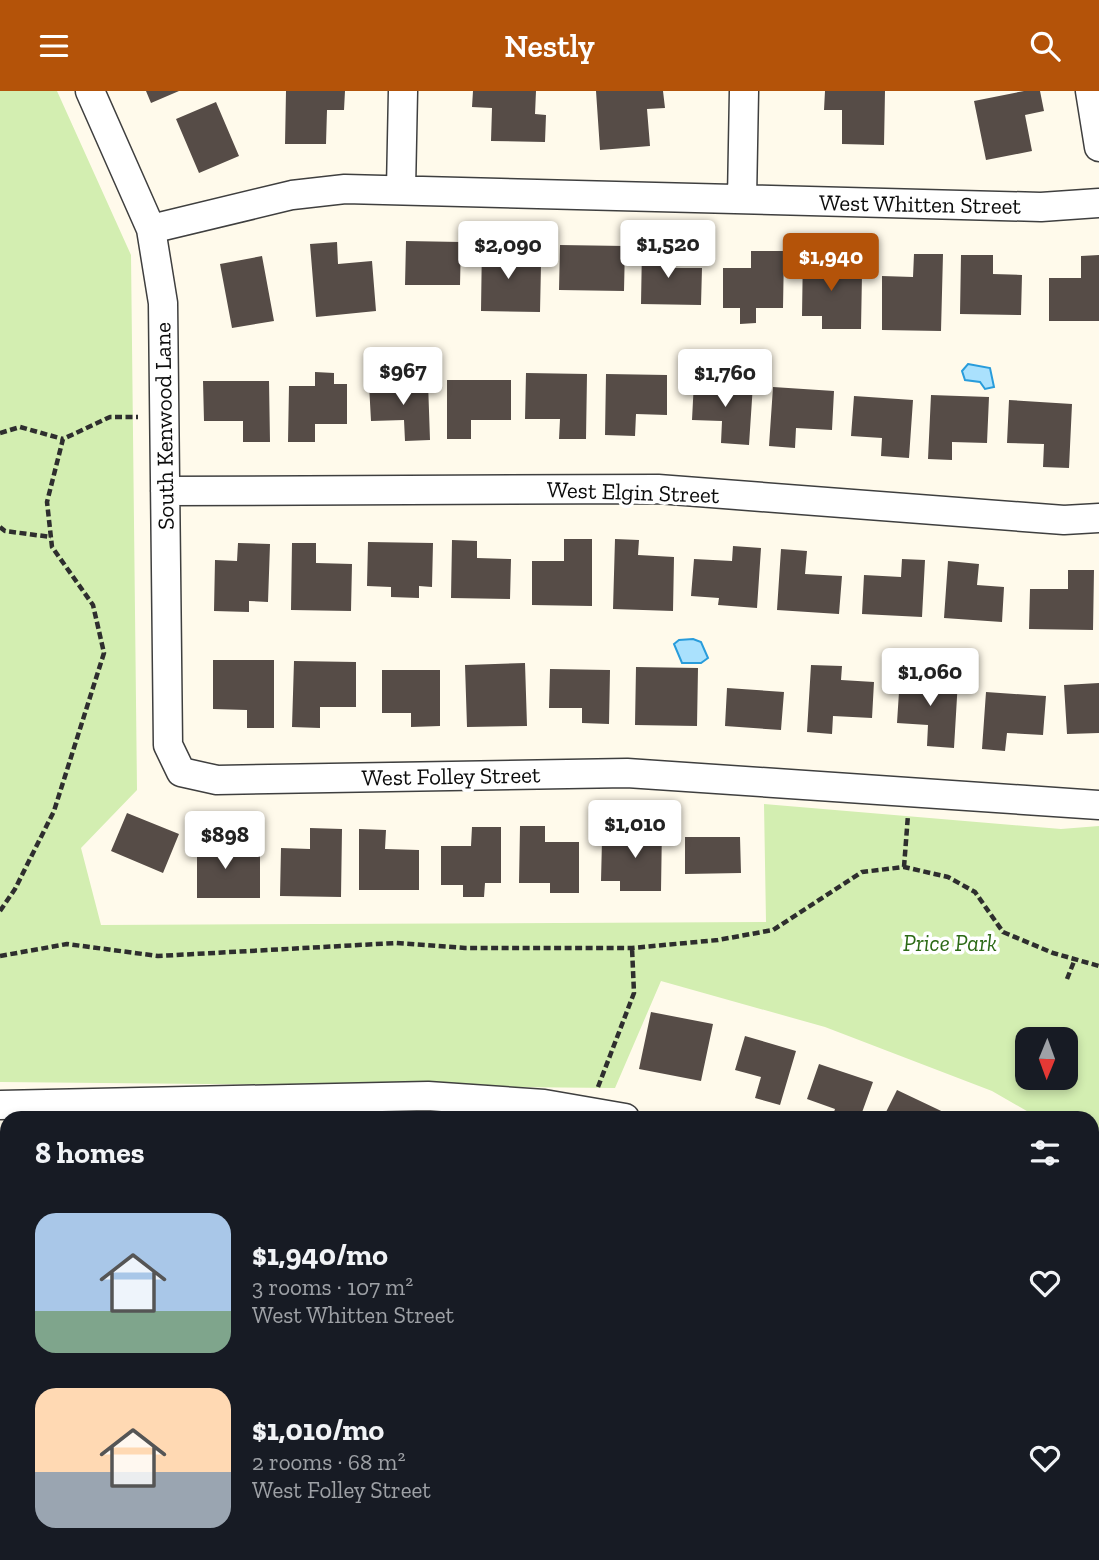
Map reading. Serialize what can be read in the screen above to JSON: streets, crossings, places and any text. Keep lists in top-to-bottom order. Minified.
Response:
{"streets":{"street":["West Whitten Street","South Kenwood Lane","West Elgin Street","West Folley Street"]},"crossings":[["West Whitten Street","South Kenwood Lane"],["South Kenwood Lane","West Elgin Street"],["South Kenwood Lane","West Folley Street"]],"parks":["Price Park"],"north":"bottom","page":{"header":"Nestly","price":["$1,520","$2,090","$1,940","$967","$1,760","$1,060","$1,010","$898"],"heading":"8 homes","list":[{"name":"$1,940/mo","note":"3 rooms · 107 m² · West Whitten Street"},{"name":"$1,010/mo","note":"2 rooms · 68 m² · West Folley Street"}]}}
